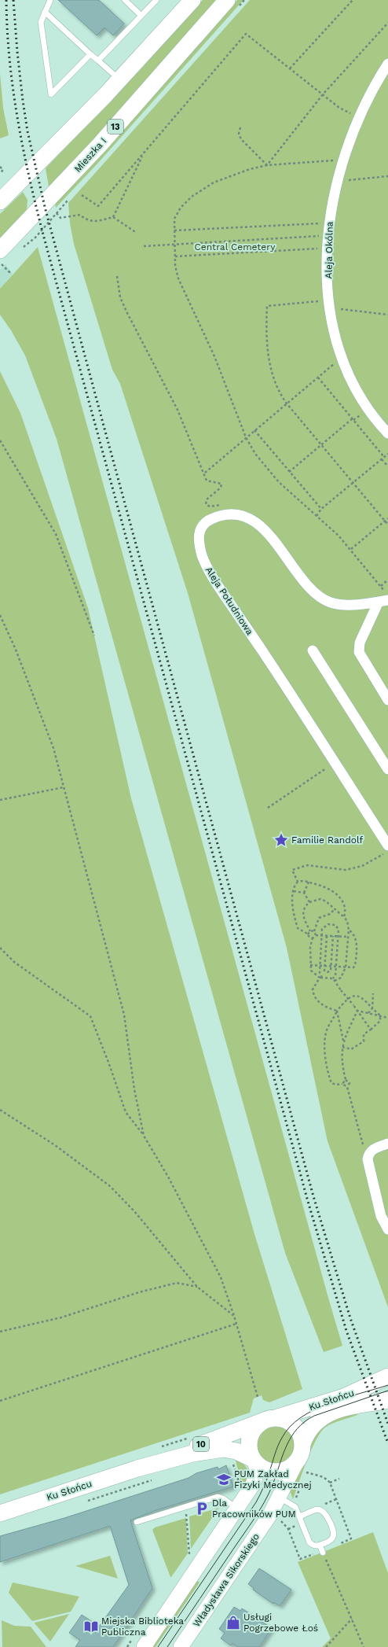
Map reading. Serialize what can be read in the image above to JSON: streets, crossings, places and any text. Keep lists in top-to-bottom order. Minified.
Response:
{"streets":{"main road":["13","Mieszka I","Ku Słońcu","10"],"street":["Aleja Okólna","Aleja Południowa","Władysława Sikorskiego"]},"crossings":[["Ku Słońcu","10"],["Ku Słońcu","Władysława Sikorskiego"],["10","Władysława Sikorskiego"]],"parks":["Central Cemetery"],"places":{"place":["Familie Randolf"],"school or university":["PUM Zakład Fizyki Medycznej"],"parking":["Dla Pracowników PUM"],"shop":["Usługi Pogrzebowe Łoś"],"library":["Miejska Biblioteka Publiczna"]}}
